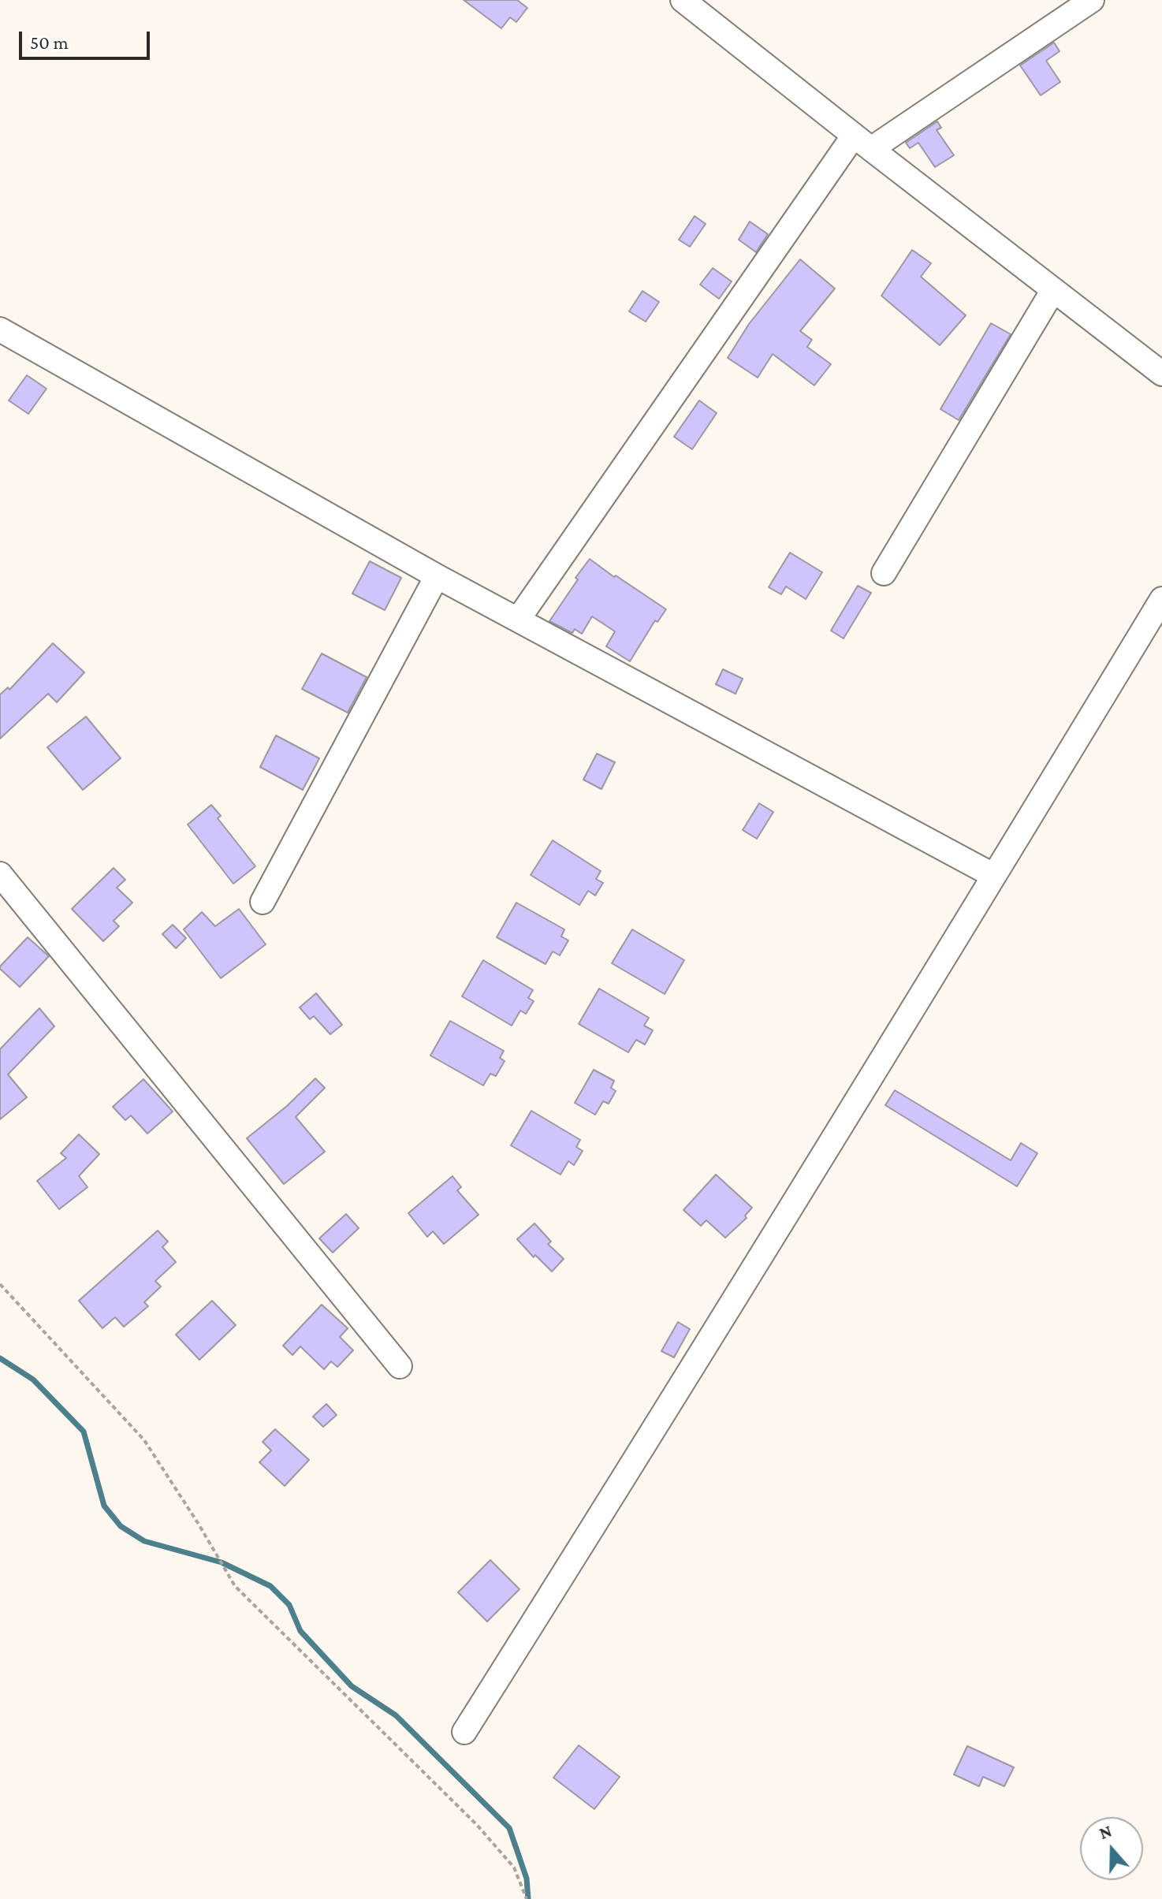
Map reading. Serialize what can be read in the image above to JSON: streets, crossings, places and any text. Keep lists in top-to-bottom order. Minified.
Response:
{"scale_bar":"50 m","north":"top"}
